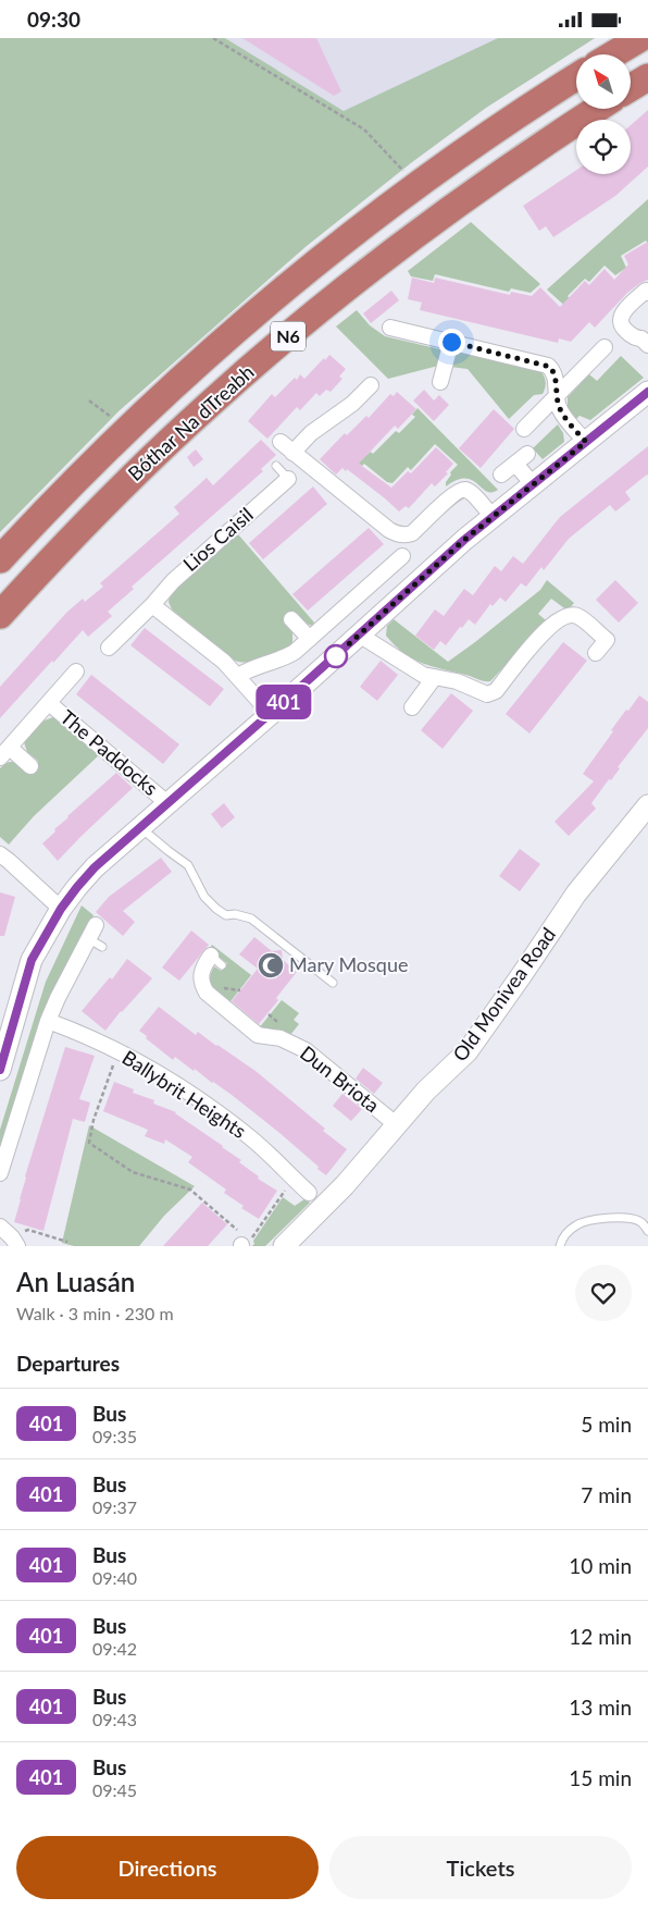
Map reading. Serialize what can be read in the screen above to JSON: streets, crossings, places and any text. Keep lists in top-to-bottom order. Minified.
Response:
{"streets":{"highway":["N6","Bóthar Na dTreabh"],"main road":["Old Monivea Road"],"street":["Lios Caisil","The Paddocks","Dun Briota","Ballybrit Heights"]},"crossings":[["Old Monivea Road","Dun Briota"]],"places":{"mosque":["Mary Mosque"]},"lines":["bus line 401"],"north":"top left","page":{"status":"09:30","on_map":"401","heading":[["An Luasán","Walk · 3 min · 230 m"],"Departures"],"list":[{"mark":"401","name":"Bus","note":"09:35","value":"5 min"},{"mark":"401","name":"Bus","note":"09:37","value":"7 min"},{"mark":"401","name":"Bus","note":"09:40","value":"10 min"},{"mark":"401","name":"Bus","note":"09:42","value":"12 min"},{"mark":"401","name":"Bus","note":"09:43","value":"13 min"},{"mark":"401","name":"Bus","note":"09:45","value":"15 min"}],"buttons":["Directions","Tickets"]}}
